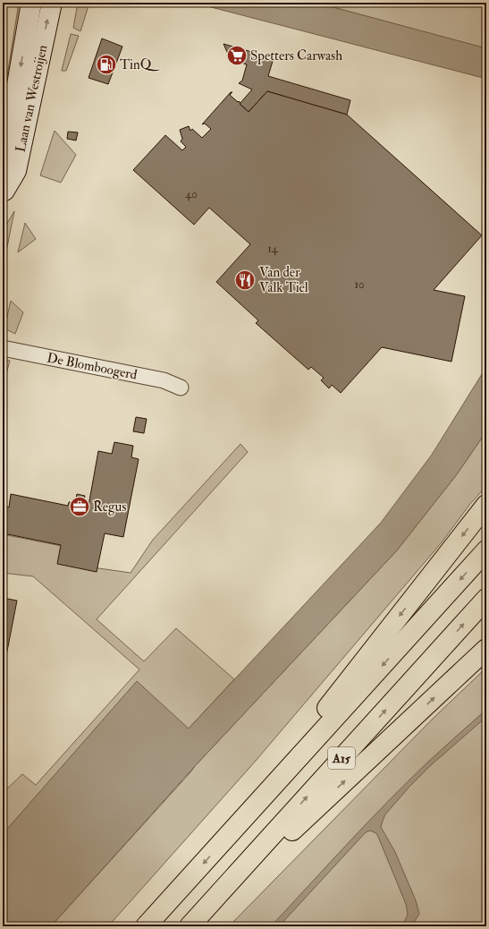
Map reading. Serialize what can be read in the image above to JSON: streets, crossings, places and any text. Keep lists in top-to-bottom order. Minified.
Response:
{"streets":{"highway":["A15"],"street":["Laan van Westroijen","De Blomboogerd"]},"places":{"supermarket":["Spetters Carwash"],"fuel station":["TinQ"],"restaurant":["Van der Valk Tiel"],"office":["Regus"]},"house_numbers":["40","14","10"]}
